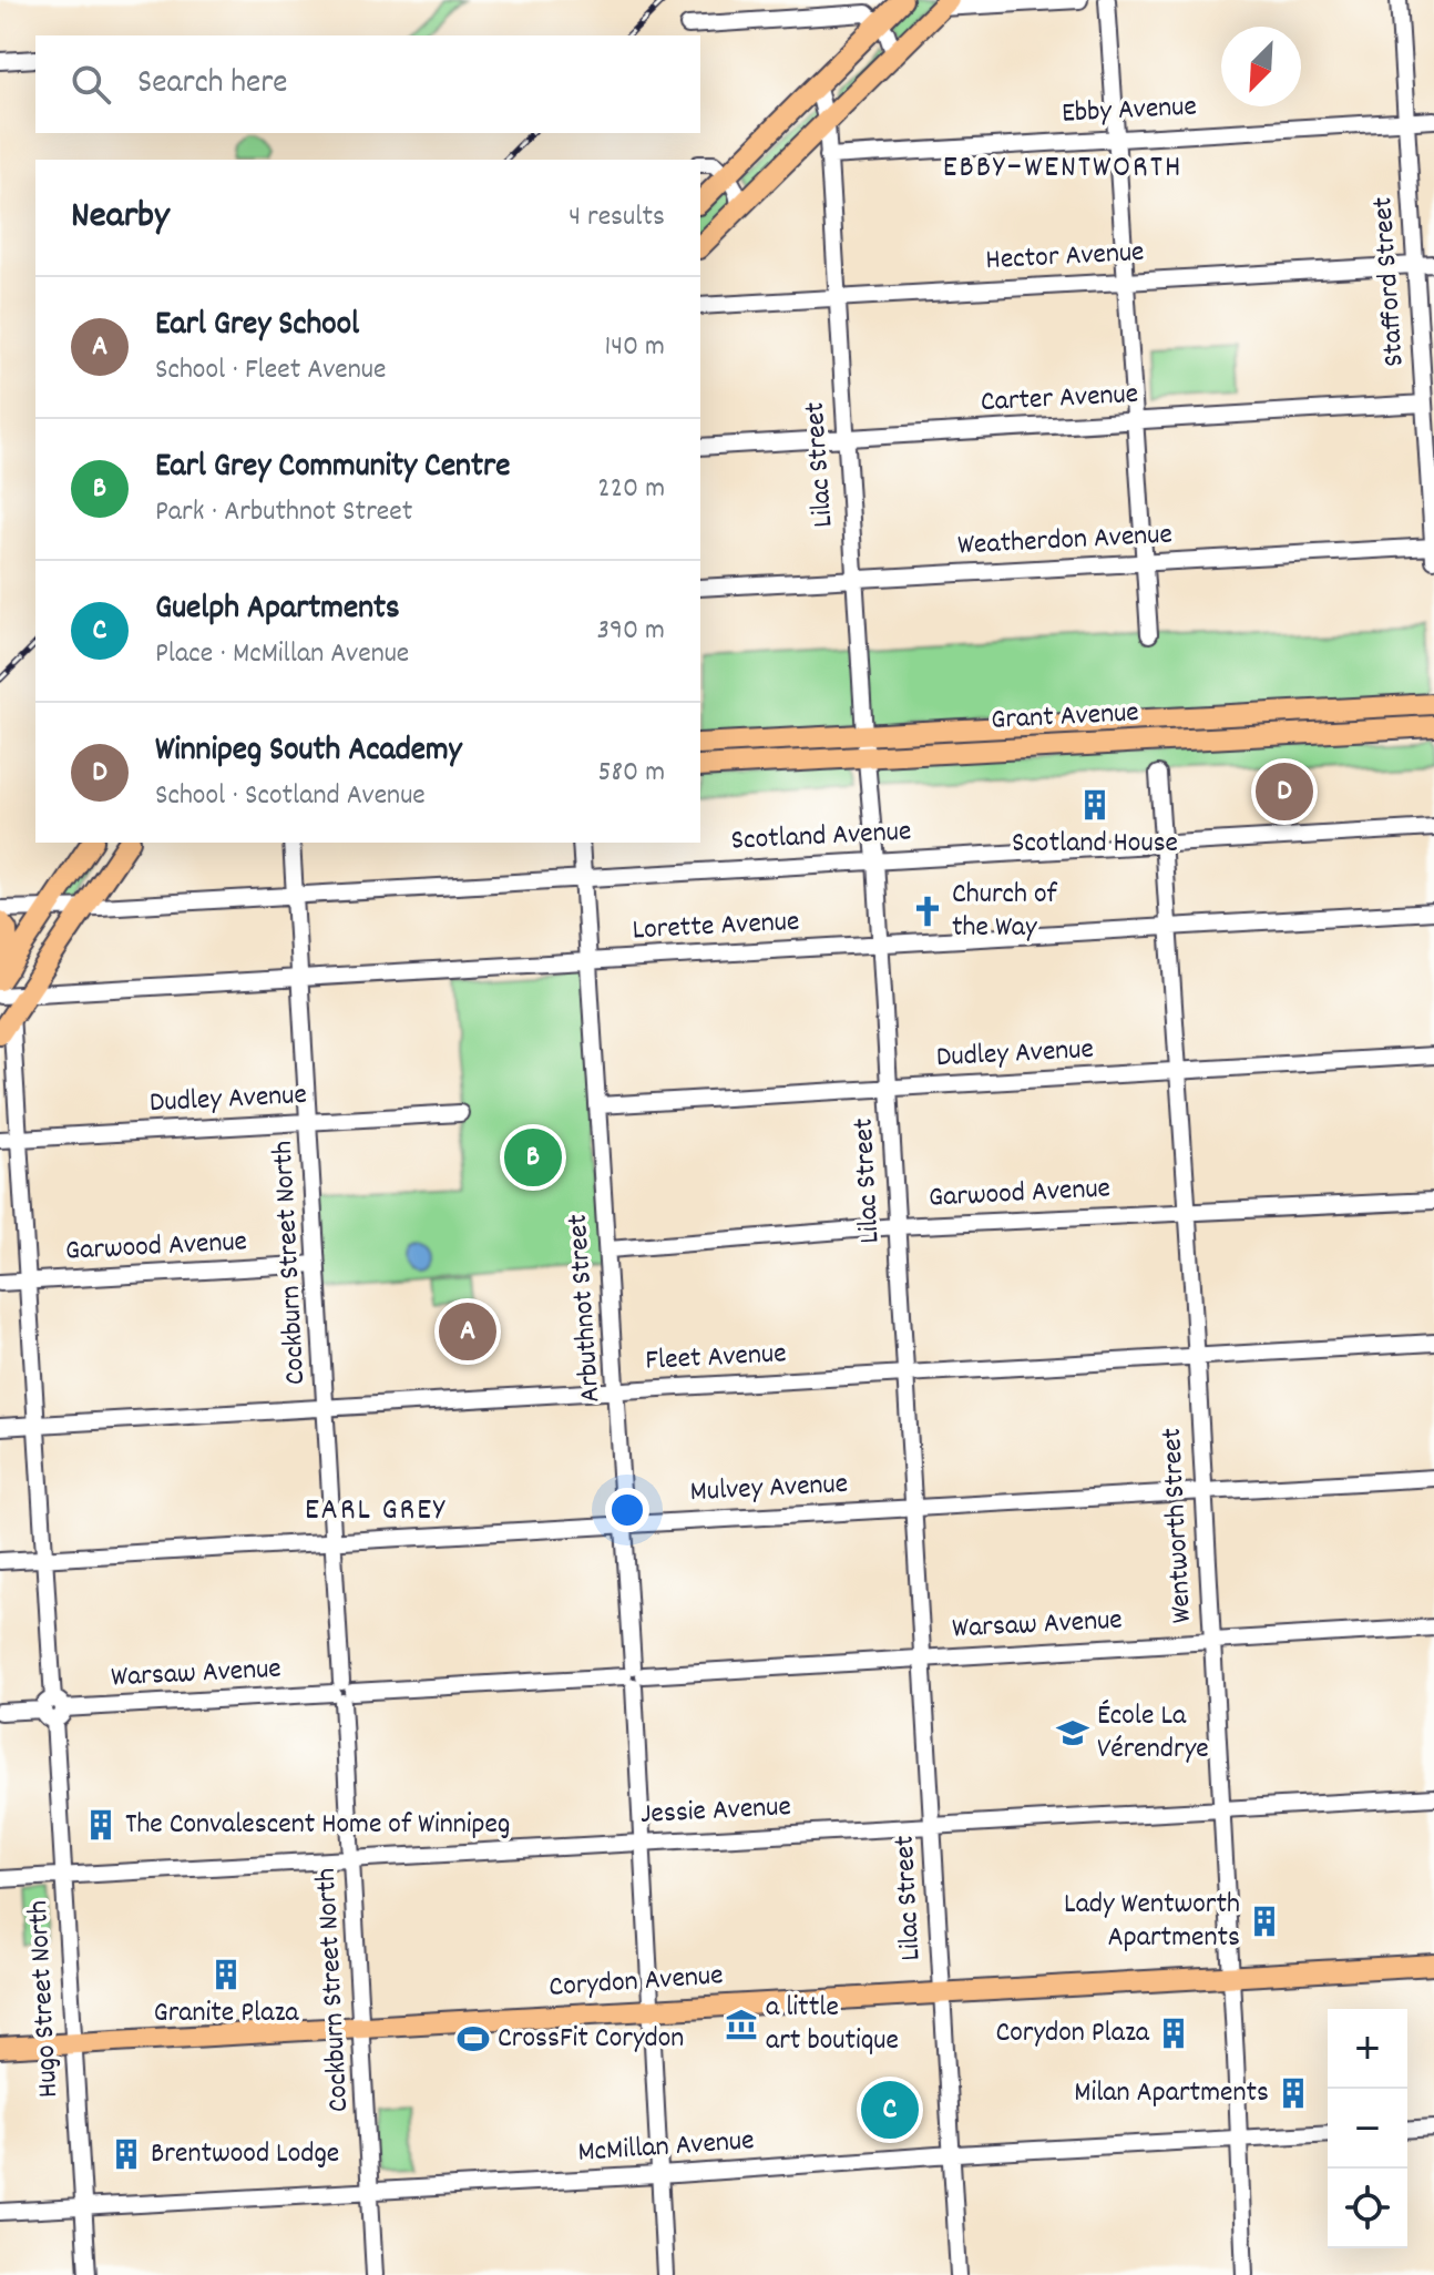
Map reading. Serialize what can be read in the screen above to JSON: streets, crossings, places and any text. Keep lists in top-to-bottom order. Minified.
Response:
{"streets":{"main road":["Grant Avenue","Corydon Avenue"],"street":["Ebby Avenue","Hector Avenue","Stafford Street","Carter Avenue","Lilac Street","Weatherdon Avenue","Scotland Avenue","Lorette Avenue","Dudley Avenue","Garwood Avenue","Cockburn Street North","Arbuthnot Street","Fleet Avenue","Mulvey Avenue","Wentworth Street","Warsaw Avenue","Jessie Avenue","Hugo Street North","McMillan Avenue"]},"crossings":[["Ebby Avenue","Stafford Street"],["Ebby Avenue","Lilac Street"],["Hector Avenue","Stafford Street"],["Hector Avenue","Lilac Street"],["Stafford Street","Carter Avenue"],["Stafford Street","Weatherdon Avenue"],["Carter Avenue","Lilac Street"],["Lilac Street","Weatherdon Avenue"],["Lilac Street","Grant Avenue"],["Lilac Street","Scotland Avenue"],["Lilac Street","Lorette Avenue"],["Lilac Street","Dudley Avenue"],["Lilac Street","Garwood Avenue"],["Lilac Street","Fleet Avenue"],["Lilac Street","Mulvey Avenue"],["Lilac Street","Warsaw Avenue"],["Lilac Street","Jessie Avenue"],["Lilac Street","Corydon Avenue"],["Lilac Street","McMillan Avenue"],["Scotland Avenue","Cockburn Street North"],["Scotland Avenue","Arbuthnot Street"],["Scotland Avenue","Wentworth Street"],["Lorette Avenue","Cockburn Street North"],["Lorette Avenue","Arbuthnot Street"],["Lorette Avenue","Wentworth Street"],["Lorette Avenue","Hugo Street North"],["Dudley Avenue","Cockburn Street North"],["Dudley Avenue","Arbuthnot Street"],["Dudley Avenue","Wentworth Street"],["Dudley Avenue","Hugo Street North"],["Garwood Avenue","Cockburn Street North"],["Garwood Avenue","Arbuthnot Street"],["Garwood Avenue","Wentworth Street"],["Garwood Avenue","Hugo Street North"],["Cockburn Street North","Fleet Avenue"],["Cockburn Street North","Mulvey Avenue"],["Cockburn Street North","Warsaw Avenue"],["Cockburn Street North","Jessie Avenue"],["Cockburn Street North","Corydon Avenue"],["Cockburn Street North","McMillan Avenue"],["Arbuthnot Street","Fleet Avenue"],["Arbuthnot Street","Mulvey Avenue"],["Arbuthnot Street","Warsaw Avenue"],["Arbuthnot Street","Jessie Avenue"],["Arbuthnot Street","Corydon Avenue"],["Arbuthnot Street","McMillan Avenue"],["Fleet Avenue","Wentworth Street"],["Fleet Avenue","Hugo Street North"],["Mulvey Avenue","Wentworth Street"],["Mulvey Avenue","Hugo Street North"],["Wentworth Street","Warsaw Avenue"],["Wentworth Street","Jessie Avenue"],["Wentworth Street","Corydon Avenue"],["Wentworth Street","McMillan Avenue"],["Warsaw Avenue","Hugo Street North"],["Jessie Avenue","Hugo Street North"],["Corydon Avenue","Hugo Street North"],["Hugo Street North","McMillan Avenue"]],"districts":["EBBY–WENTWORTH","EARL GREY"],"places":{"building":["Scotland House","The Convalescent Home of Winnipeg","Lady Wentworth Apartments","Granite Plaza","Corydon Plaza","Milan Apartments","Brentwood Lodge"],"church":["Church of the Way"],"school or university":["École La Vérendrye"],"museum":["a little art boutique"],"sports":["CrossFit Corydon"]},"north":"bottom left","page":{"search":"Search here","heading":["Nearby","4 results"],"list":[{"mark":"A","name":"Earl Grey School","note":"School · Fleet Avenue","value":"140 m"},{"mark":"B","name":"Earl Grey Community Centre","note":"Park · Arbuthnot Street","value":"220 m"},{"mark":"C","name":"Guelph Apartments","note":"Place · McMillan Avenue","value":"390 m"},{"mark":"D","name":"Winnipeg South Academy","note":"School · Scotland Avenue","value":"580 m"}],"pins":["D","B","A","C"],"map_buttons":["+","−"]}}
